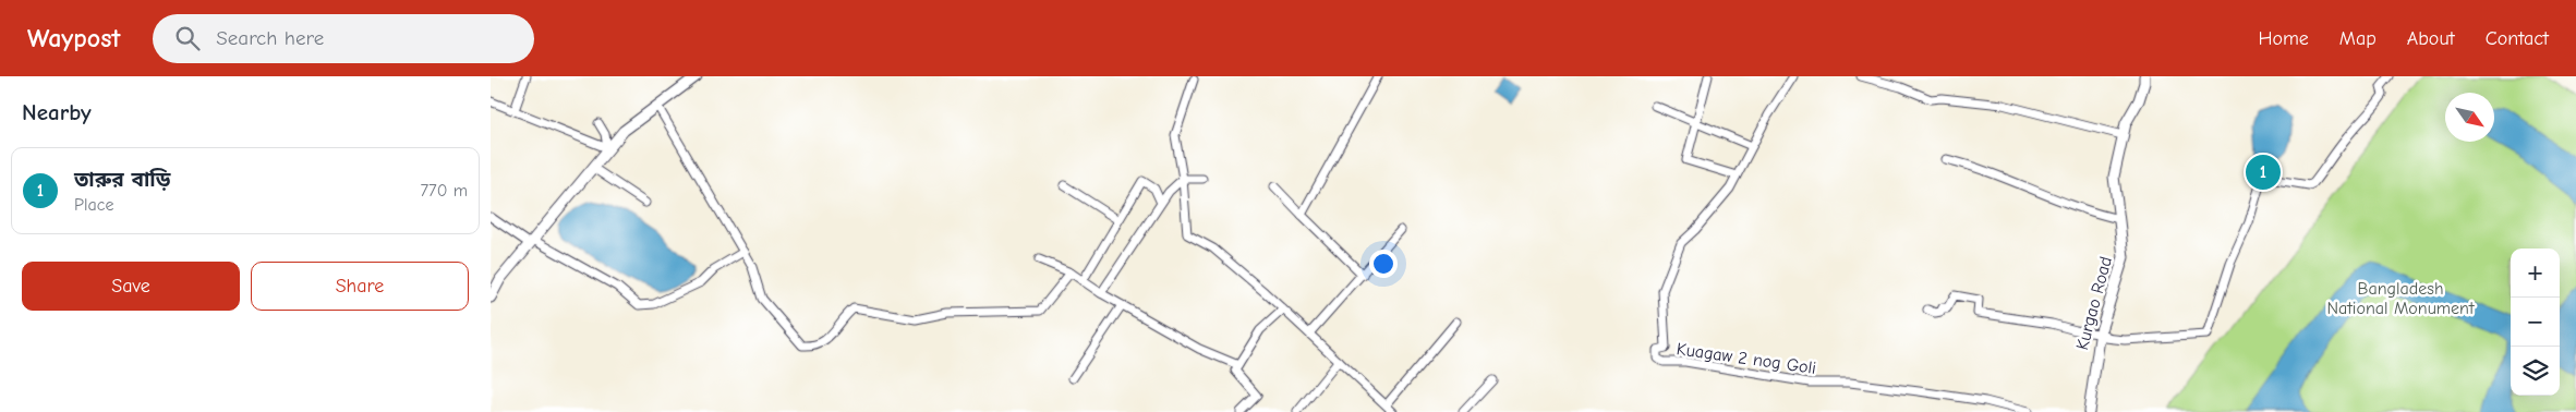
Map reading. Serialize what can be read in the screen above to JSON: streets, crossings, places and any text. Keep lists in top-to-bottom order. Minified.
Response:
{"streets":{"street":["Kurgao Road","Kuagaw 2 nog Goli"]},"parks":["Bangladesh National Monument"],"north":"bottom right","page":{"header":"Waypost","search":"Search here","nav":["Home","Map","About","Contact"],"heading":"Nearby","list":[{"mark":"1","name":"তারুর বাড়ি","note":"Place","value":"770 m"}],"pins":"1","buttons":["Save","Share"],"map_buttons":["+","−"]}}
